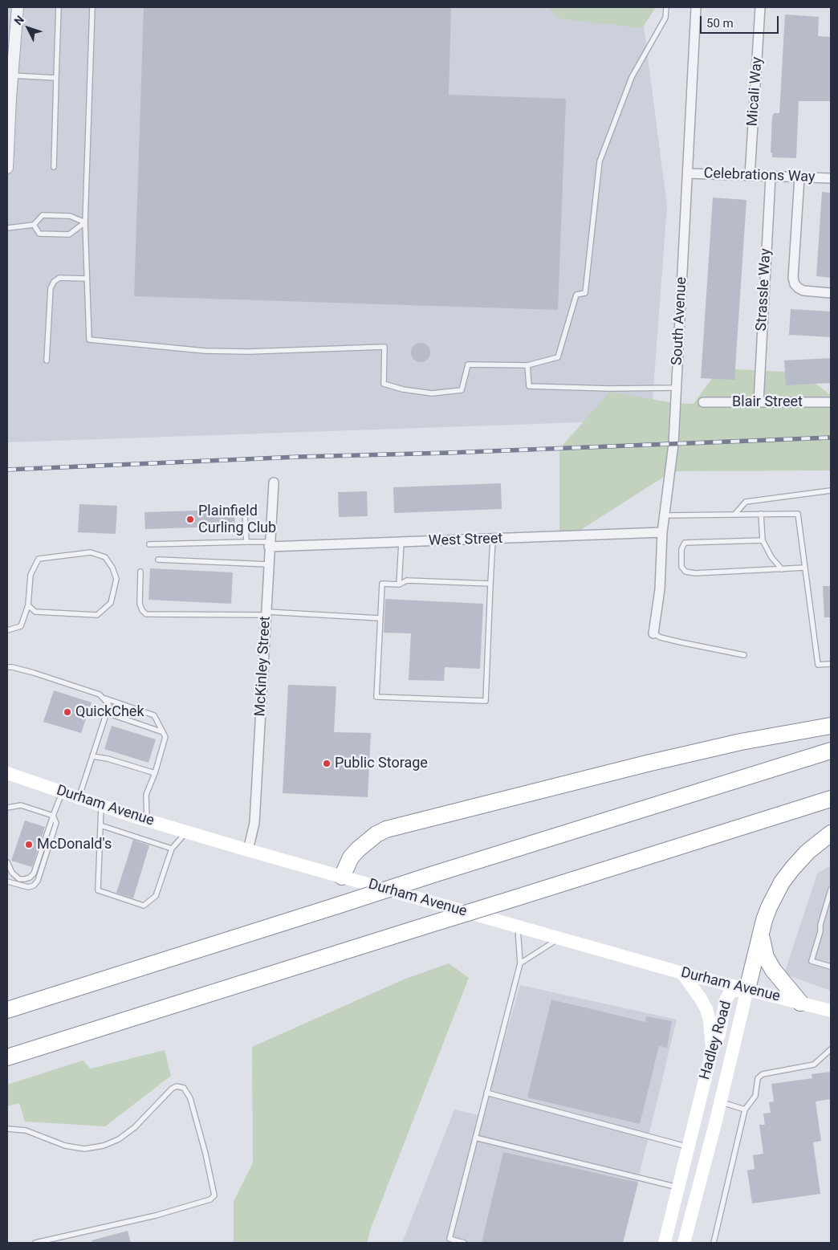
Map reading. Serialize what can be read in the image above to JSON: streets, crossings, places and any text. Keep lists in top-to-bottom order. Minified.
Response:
{"streets":{"main road":["Durham Avenue","Hadley Road"],"street":["Micali Way","Celebrations Way","Strassle Way","South Avenue","Blair Street","West Street","McKinley Street"]},"crossings":[["Micali Way","Celebrations Way"],["Celebrations Way","Strassle Way"],["Celebrations Way","South Avenue"],["Strassle Way","Blair Street"],["South Avenue","West Street"],["West Street","McKinley Street"],["McKinley Street","Durham Avenue"],["Durham Avenue","Hadley Road"]],"places":["Plainfield Curling Club","QuickChek","Public Storage","McDonald's"],"scale_bar":"50 m","north":"top left"}
